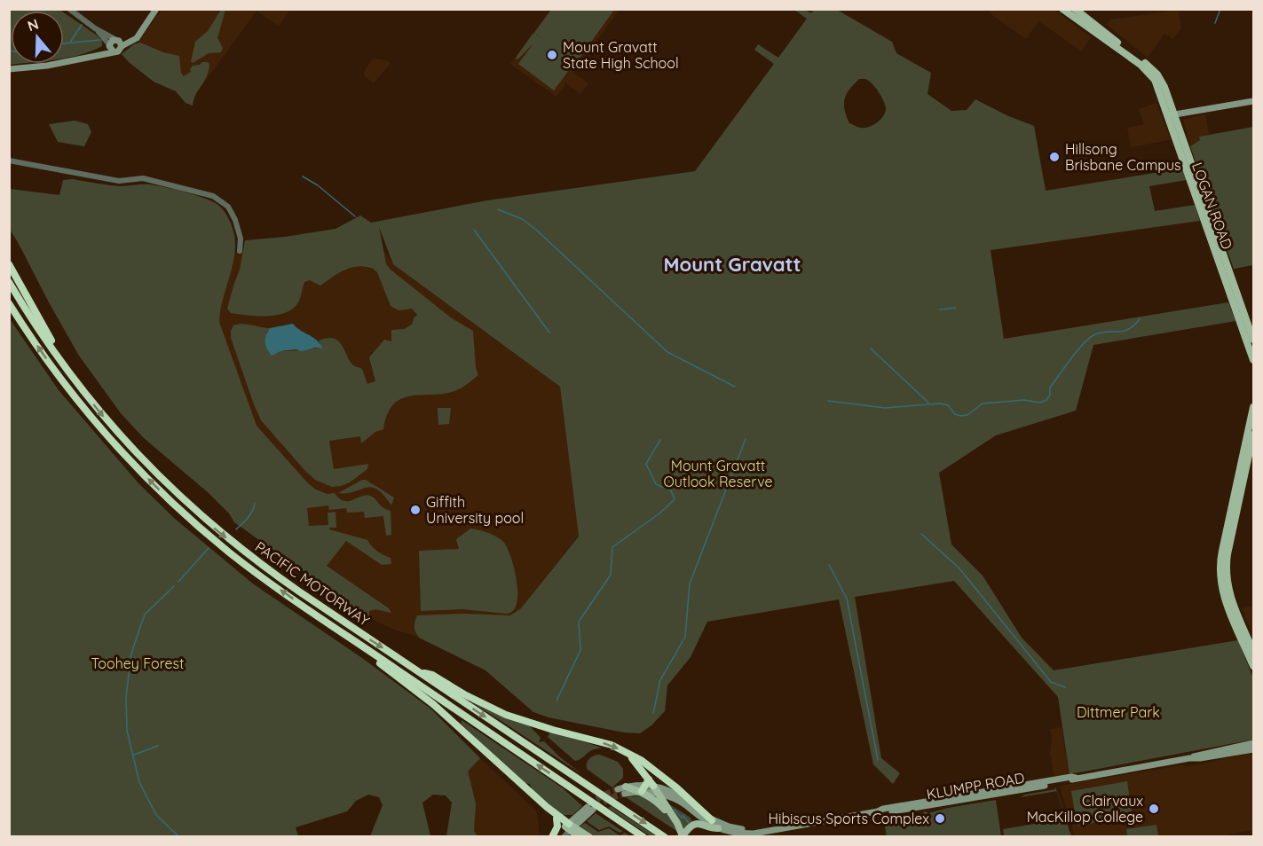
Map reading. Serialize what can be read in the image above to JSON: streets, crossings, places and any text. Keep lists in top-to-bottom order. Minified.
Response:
{"streets":{"highway":["PACIFIC MOTORWAY"],"main road":["LOGAN ROAD","KLUMPP ROAD"]},"districts":["Mount Gravatt"],"parks":["Mount Gravatt Outlook Reserve","Toohey Forest","Dittmer Park"],"places":["Mount Gravatt State High School","Hillsong Brisbane Campus","Giffith University pool","Clairvaux MacKillop College","Hibiscus Sports Complex"],"north":"top"}
